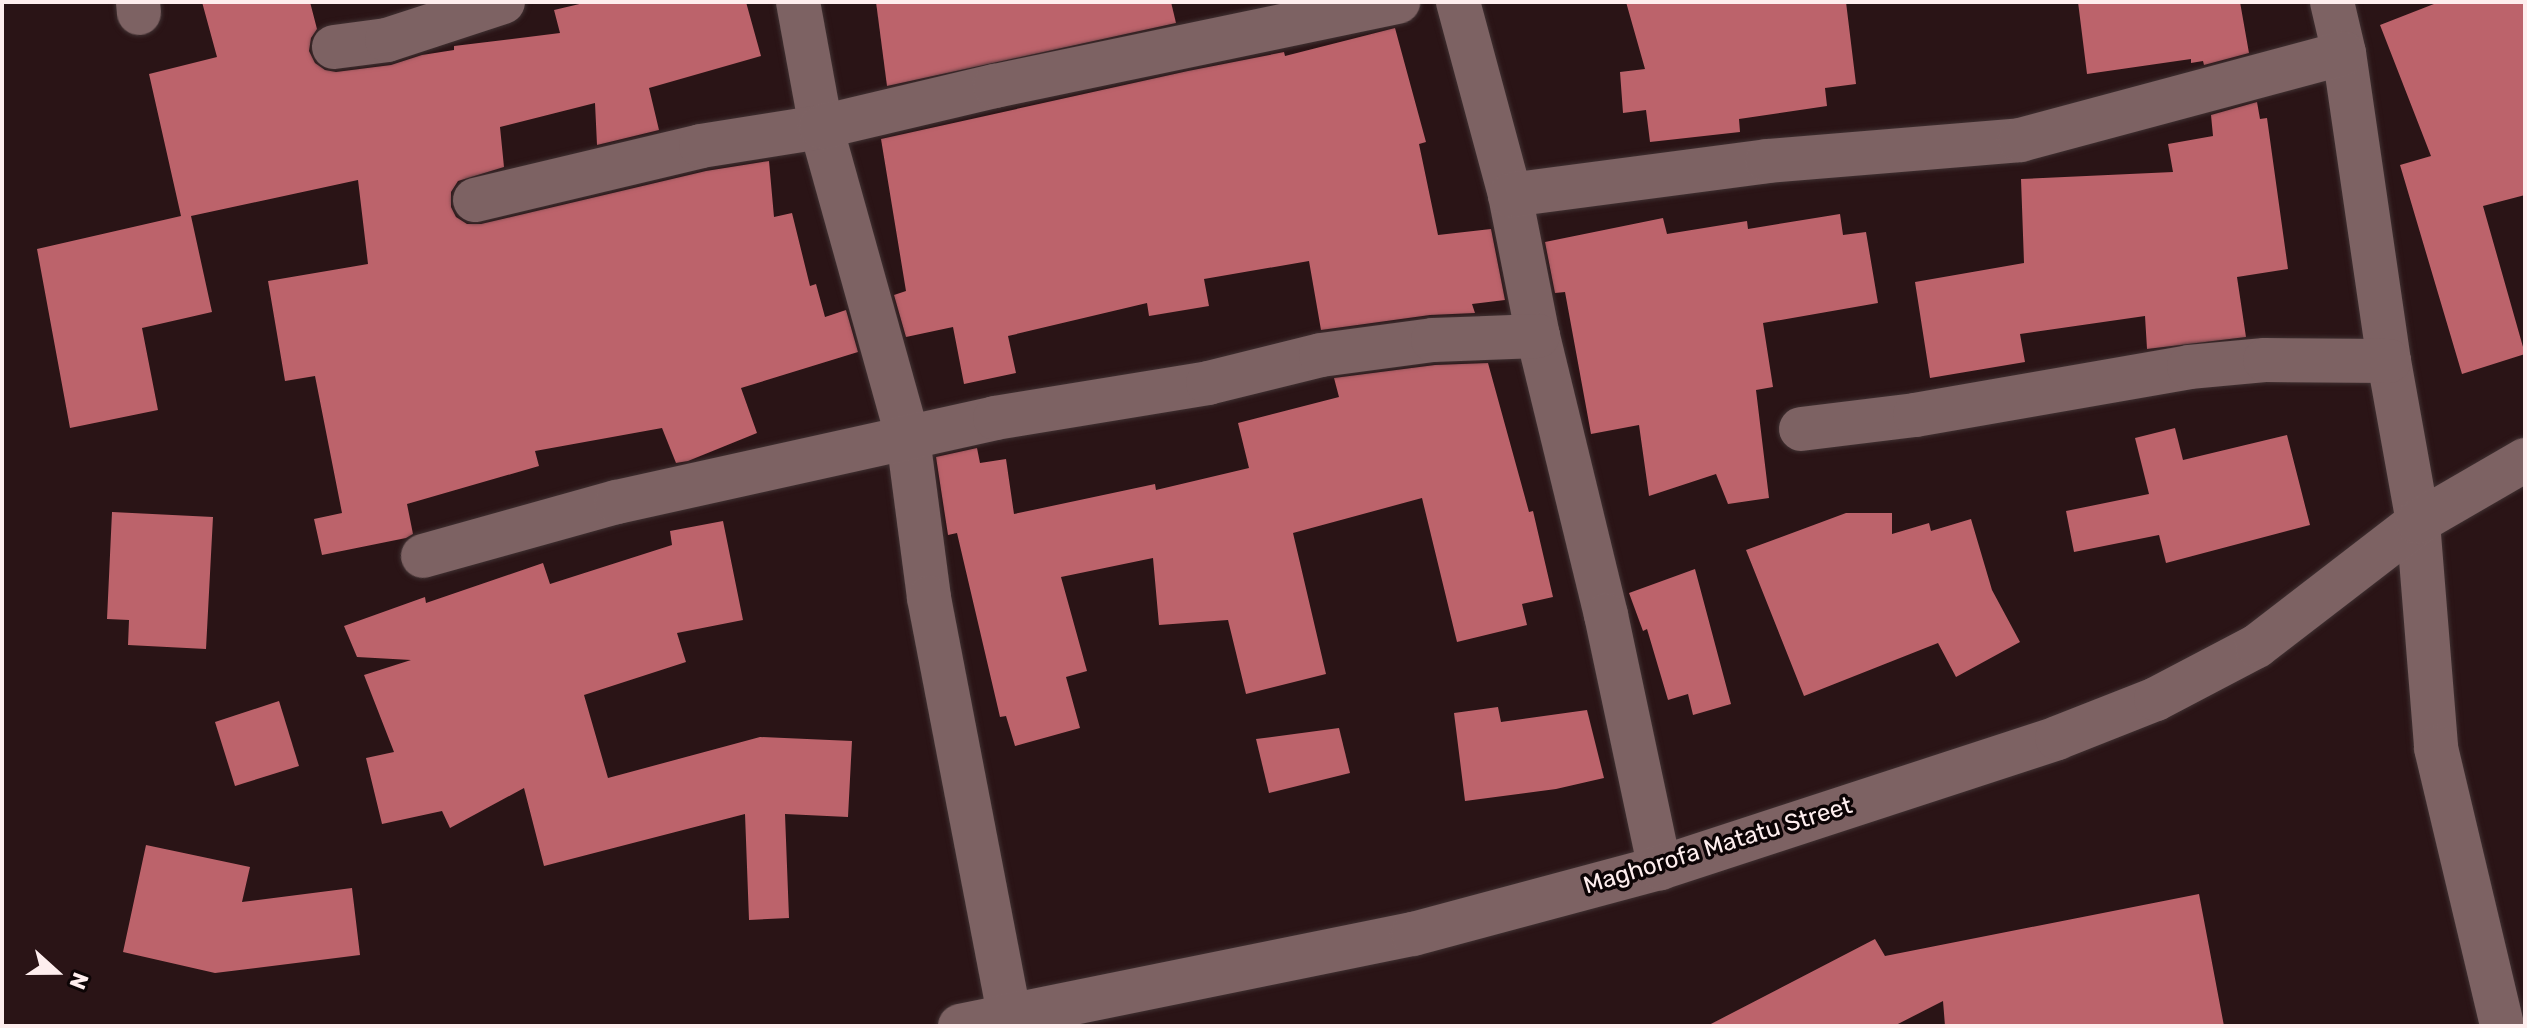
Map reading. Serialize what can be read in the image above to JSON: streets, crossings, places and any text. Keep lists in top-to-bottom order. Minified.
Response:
{"streets":{"street":["Maghorofa Matatu Street"]},"north":"right"}
